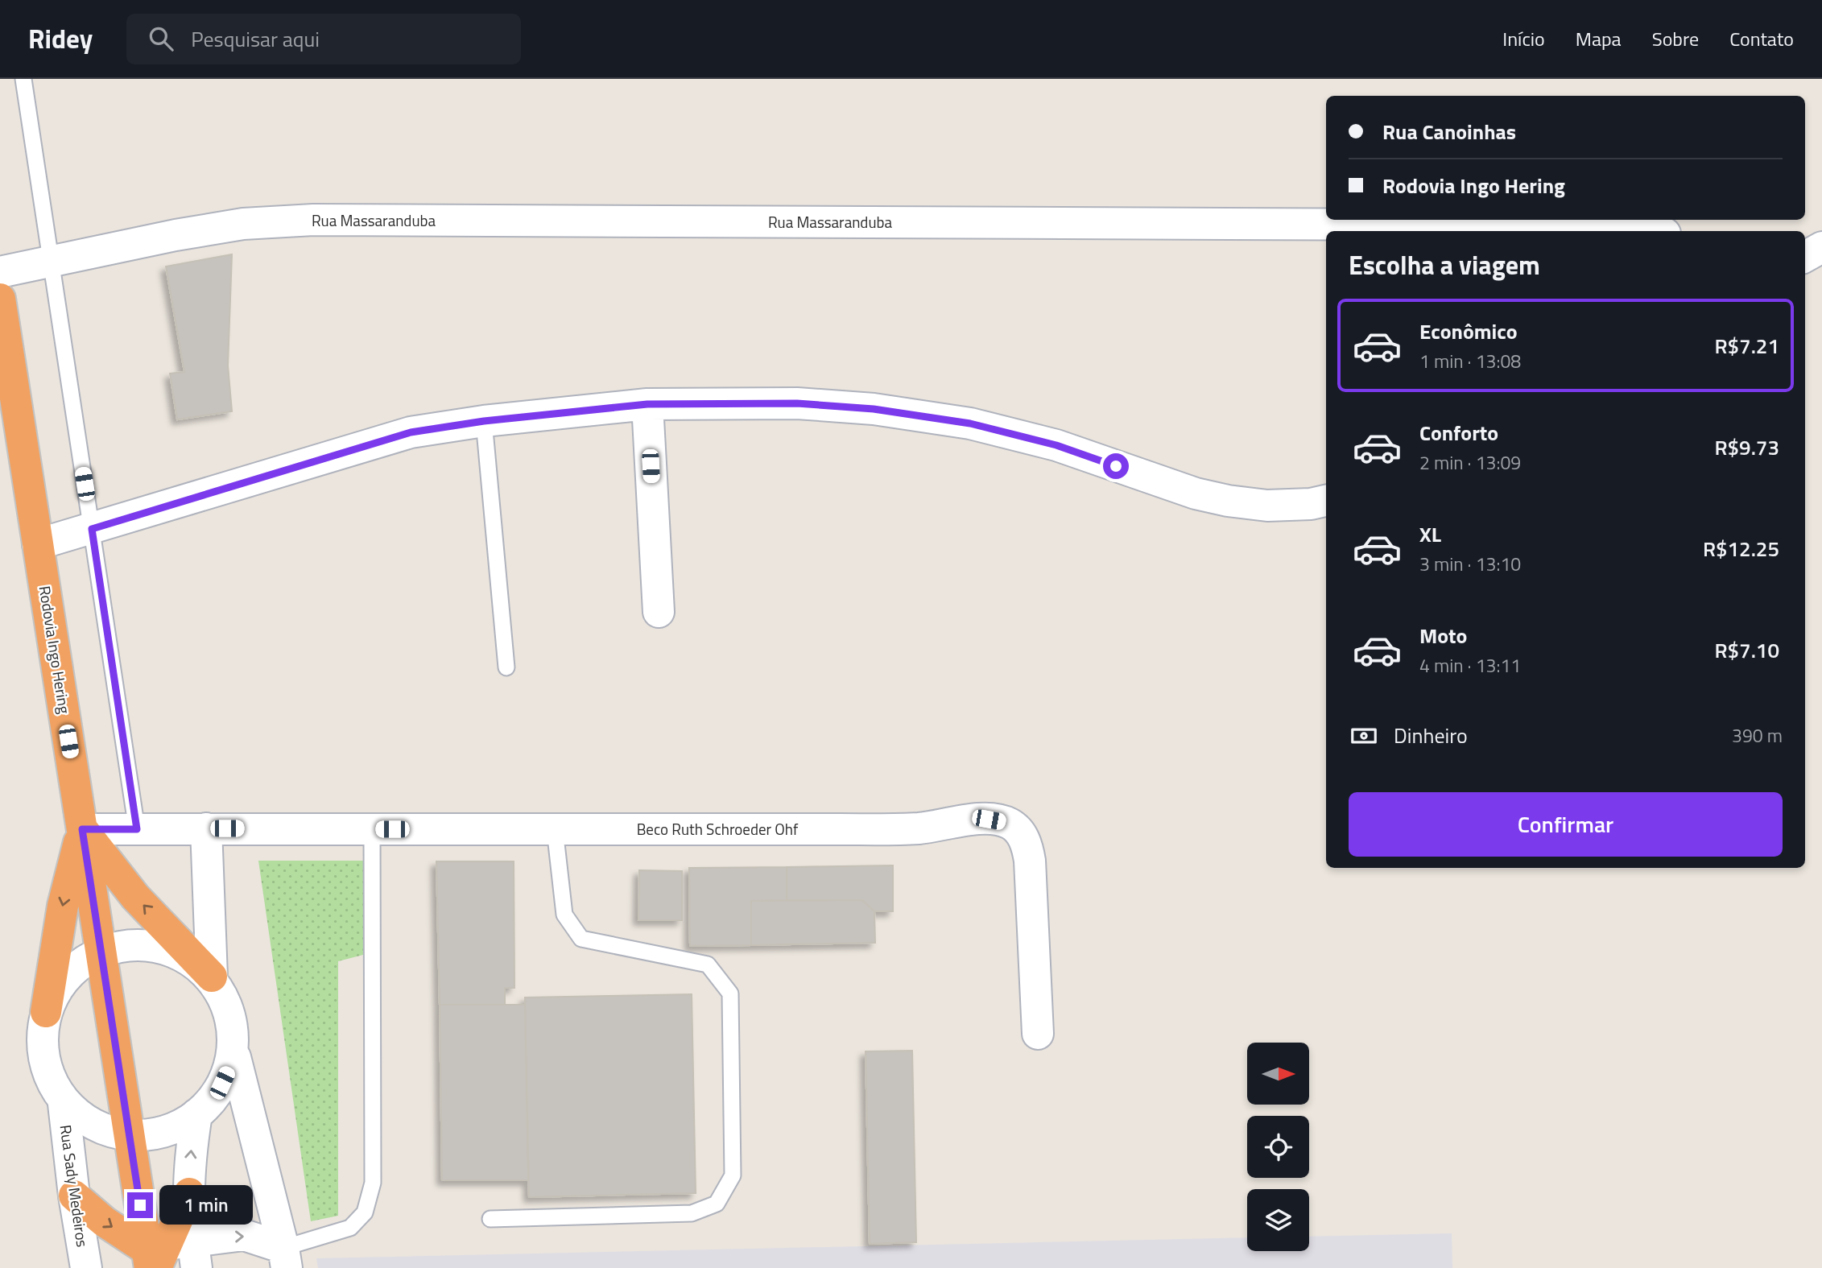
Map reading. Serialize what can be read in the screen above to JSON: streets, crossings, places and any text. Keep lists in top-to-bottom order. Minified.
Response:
{"streets":{"highway":["Rodovia Ingo Hering"],"street":["Rua Massaranduba","Beco Ruth Schroeder Ohf","Rua Sady Medeiros"]},"crossings":[["Rodovia Ingo Hering","Beco Ruth Schroeder Ohf"]],"north":"right","page":{"header":"Ridey","search":"Pesquisar aqui","nav":["Início","Mapa","Sobre","Contato"],"banner":["Rua Canoinhas","Rodovia Ingo Hering"],"heading":"Escolha a viagem","list":[{"name":"Econômico","note":"1 min · 13:08","value":"R$7.21"},{"name":"Conforto","note":"2 min · 13:09","value":"R$9.73"},{"name":"XL","note":"3 min · 13:10","value":"R$12.25"},{"name":"Moto","note":"4 min · 13:11","value":"R$7.10"}],"pay":["Dinheiro","390 m"],"buttons":"Confirmar","bubble":"1 min"}}
